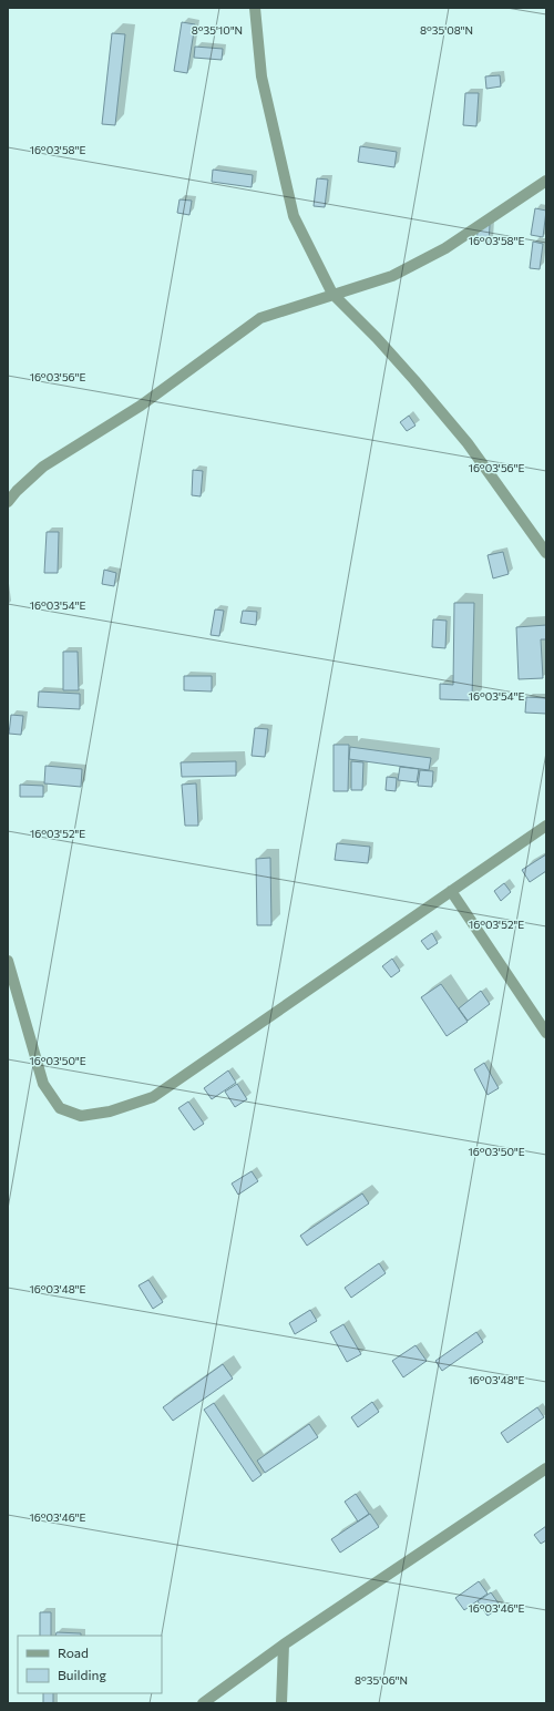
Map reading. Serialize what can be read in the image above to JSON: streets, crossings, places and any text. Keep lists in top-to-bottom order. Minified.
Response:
{"legend":["Road","Building"],"coordinates":["8°35'10\"N","8°35'08\"N","16°03'58\"E","16°03'56\"E","16°03'54\"E","16°03'52\"E","16°03'50\"E","16°03'48\"E","16°03'46\"E","8°35'06\"N"]}
